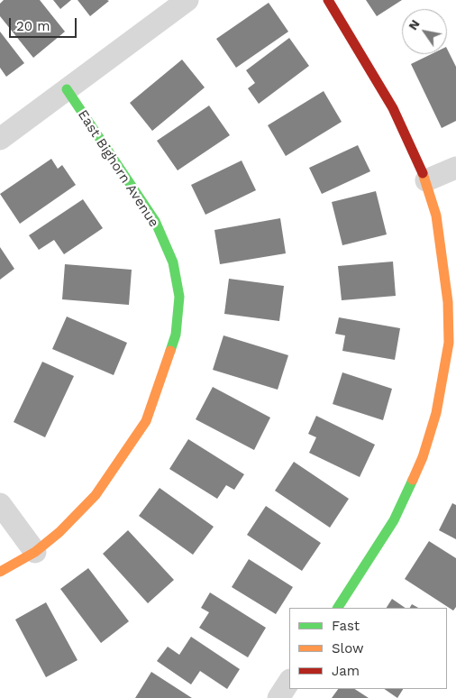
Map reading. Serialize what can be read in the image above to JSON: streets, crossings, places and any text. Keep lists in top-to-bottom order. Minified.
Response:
{"streets":{"street":["East Bighorn Avenue"]},"legend":["Fast","Slow","Jam"],"scale_bar":"20 m","north":"top left"}
